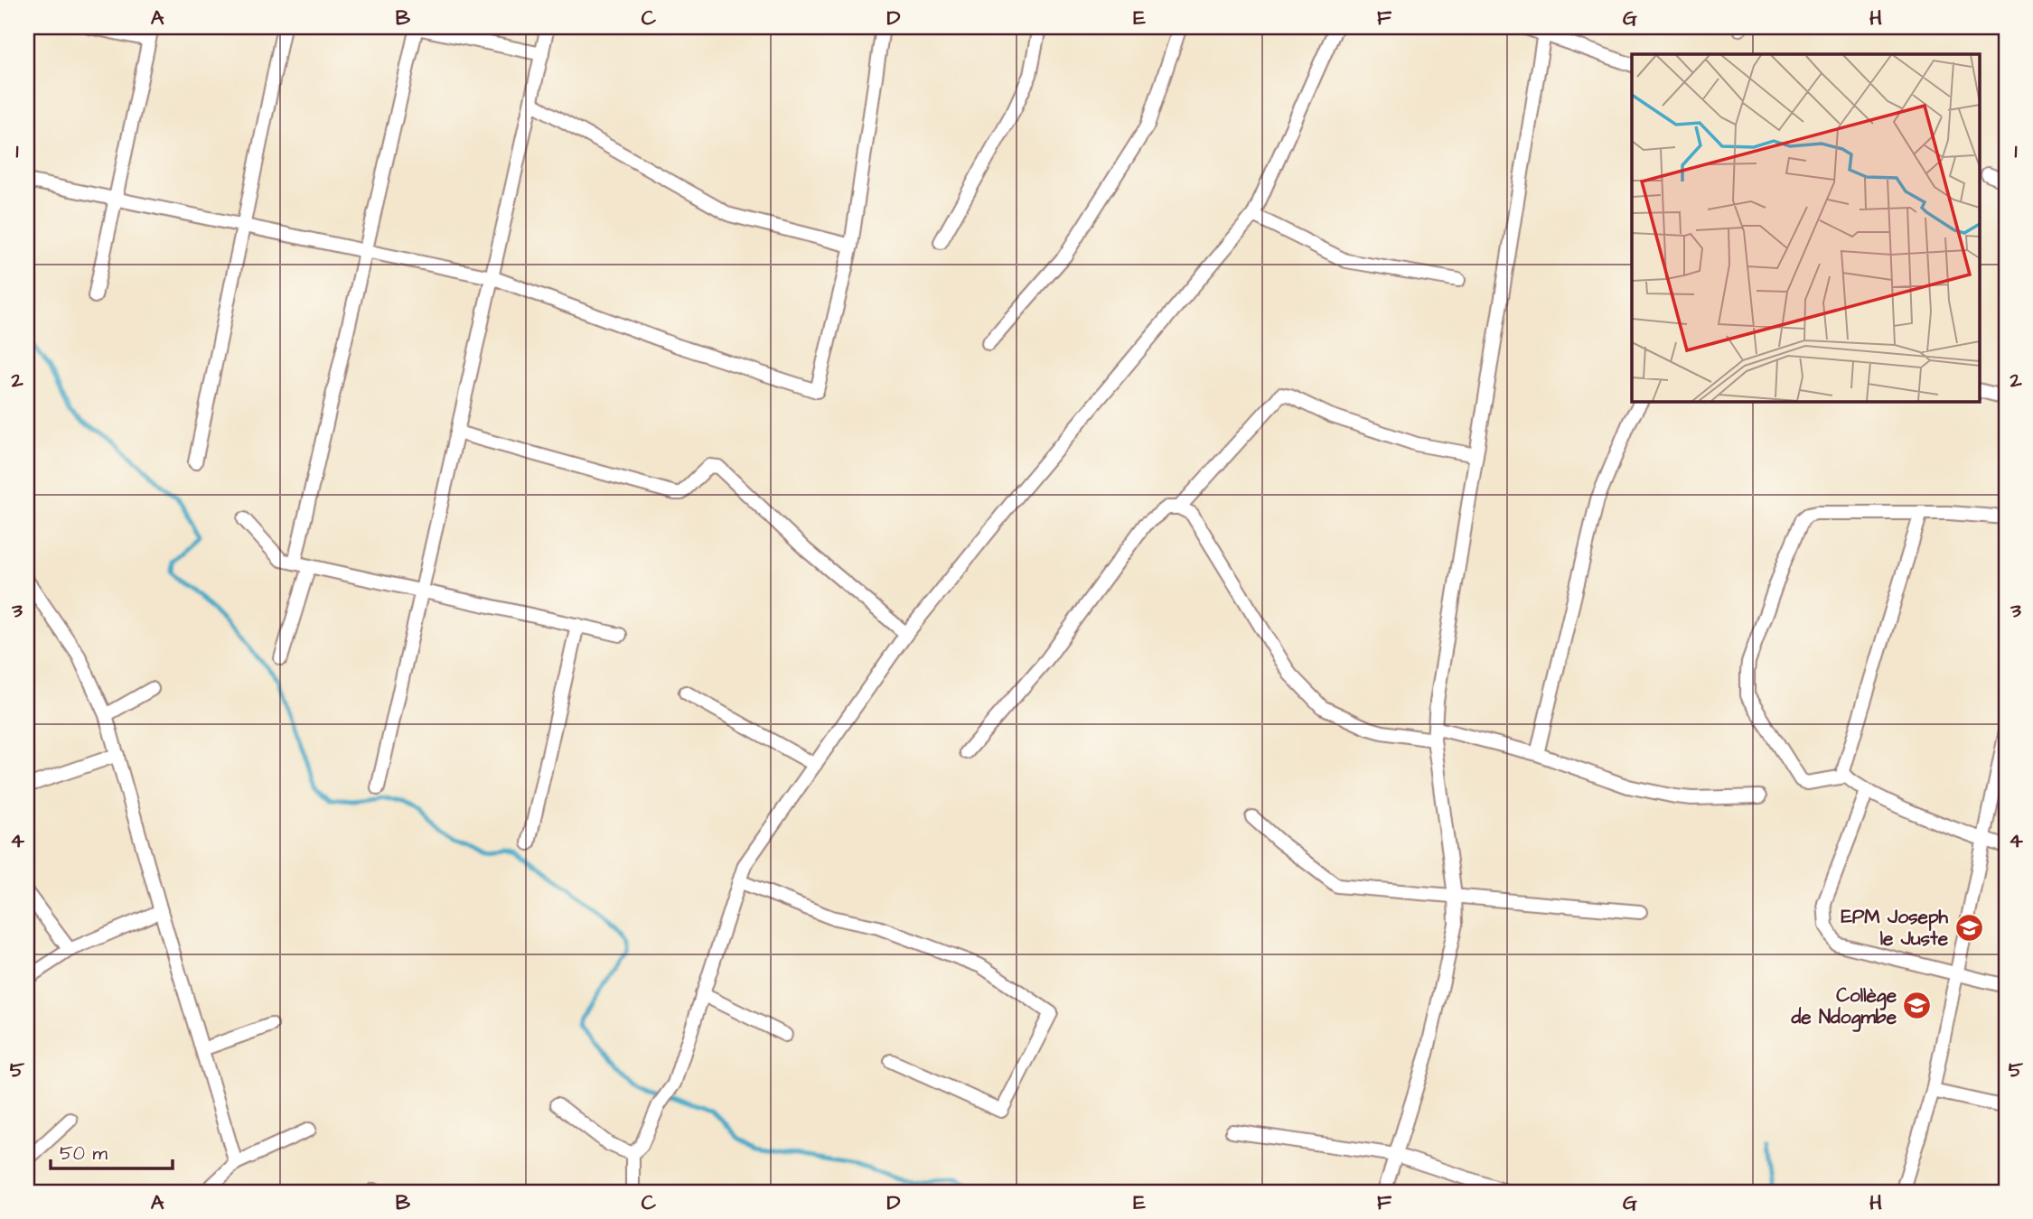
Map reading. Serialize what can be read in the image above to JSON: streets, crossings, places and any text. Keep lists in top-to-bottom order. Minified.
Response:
{"places":{"school or university":["EPM Joseph le Juste","Collège de Ndogmbe"]},"scale_bar":"50 m","grid":{"columns":["A","B","C","D","E","F","G","H"],"rows":["1","2","3","4","5"]}}
